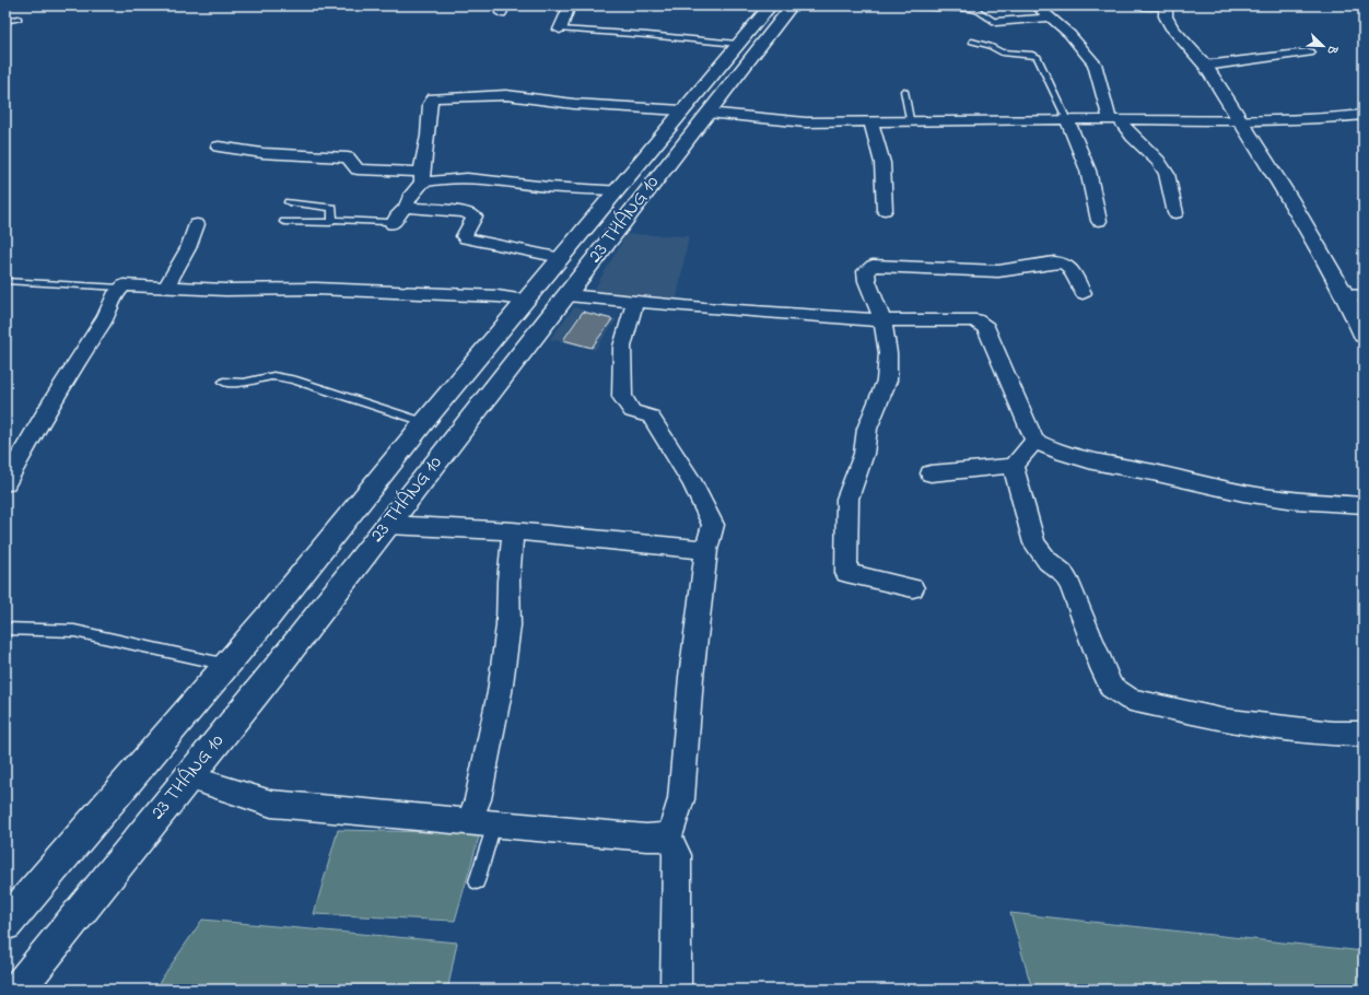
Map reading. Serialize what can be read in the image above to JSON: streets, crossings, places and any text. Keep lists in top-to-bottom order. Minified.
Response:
{"streets":{"main road":["23 THÁNG 10"]},"north":"bottom right"}
